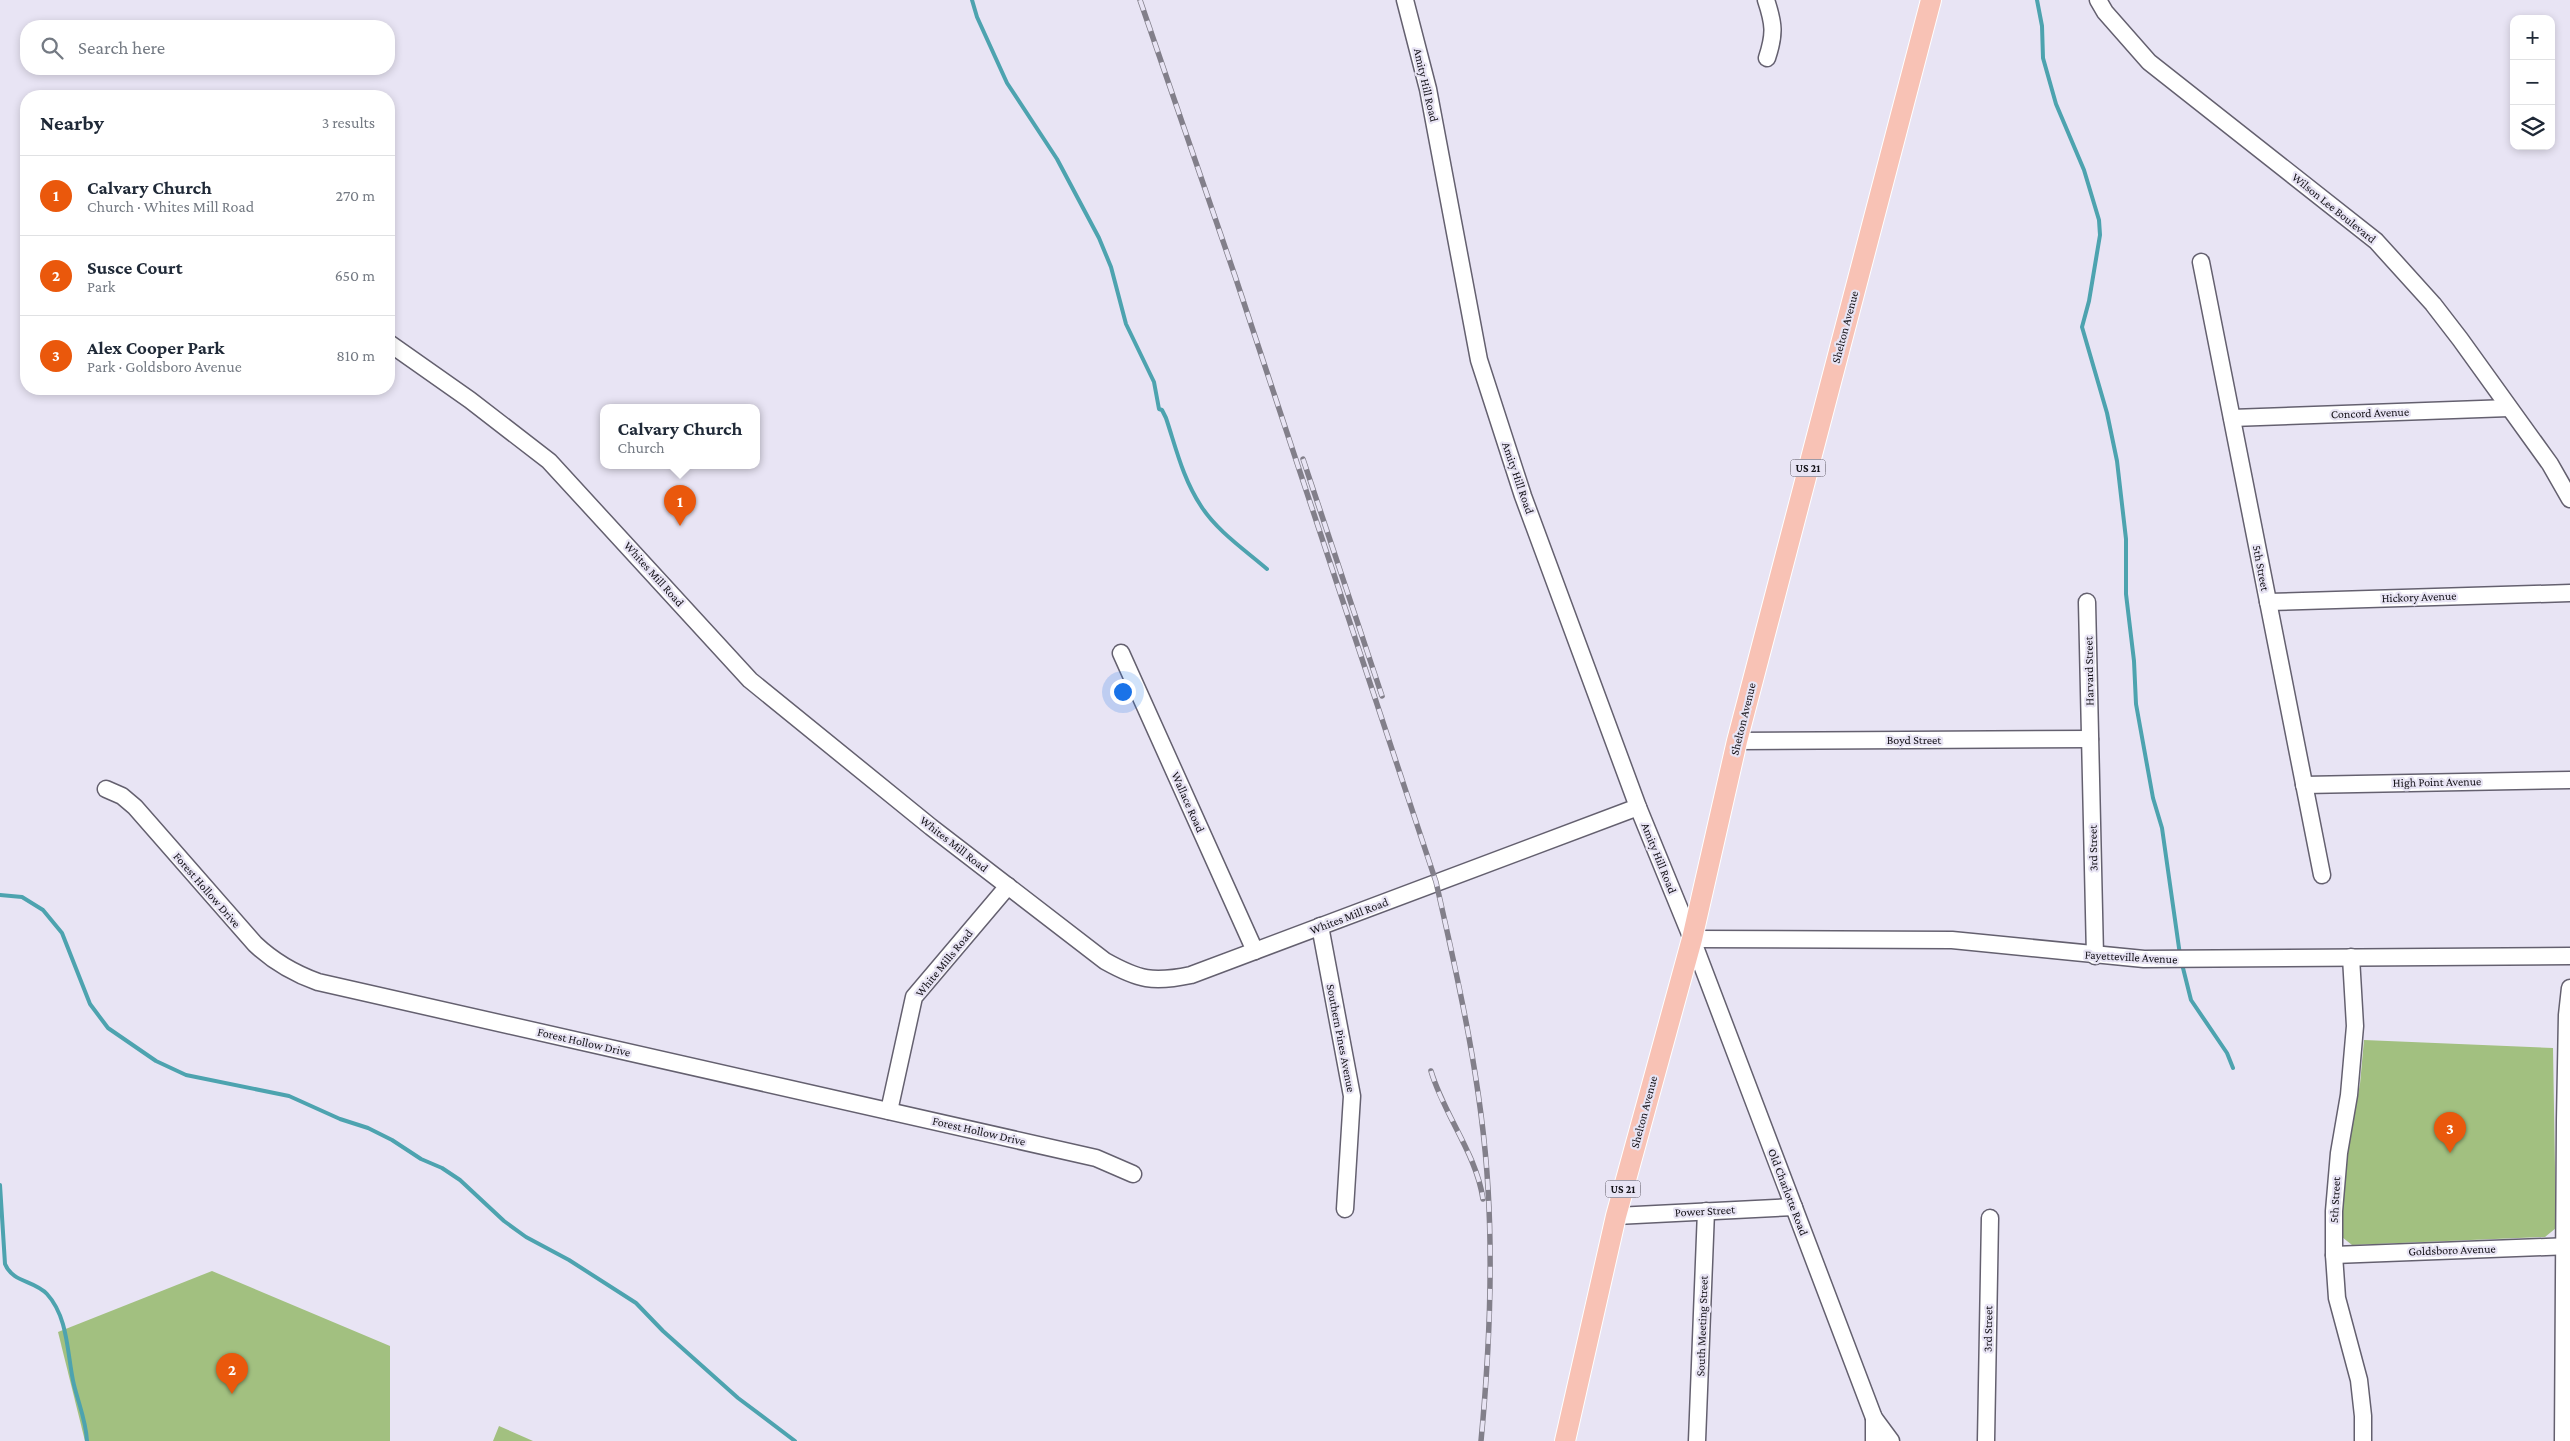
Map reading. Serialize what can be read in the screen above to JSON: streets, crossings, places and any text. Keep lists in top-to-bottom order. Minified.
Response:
{"streets":{"main road":["Shelton Avenue","US 21"],"street":["Amity Hill Road","Wilson Lee Boulevard","Concord Avenue","5th Street","Whites Mill Road","Hickory Avenue","Harvard Street","Boyd Street","High Point Avenue","Wallace Road","3rd Street","Forest Hollow Drive","Fayetteville Avenue","White Mills Road","Southern Pines Avenue","Old Charlotte Road","Power Street","Goldsboro Avenue","South Meeting Street"]},"crossings":[["Amity Hill Road","Shelton Avenue"],["Amity Hill Road","Whites Mill Road"],["Amity Hill Road","Fayetteville Avenue"],["Amity Hill Road","Old Charlotte Road"],["Wilson Lee Boulevard","Concord Avenue"],["Shelton Avenue","Boyd Street"],["Shelton Avenue","Fayetteville Avenue"],["Shelton Avenue","Old Charlotte Road"],["Shelton Avenue","Power Street"],["Concord Avenue","5th Street"],["5th Street","Hickory Avenue"],["5th Street","High Point Avenue"],["5th Street","Fayetteville Avenue"],["5th Street","Goldsboro Avenue"],["Whites Mill Road","Wallace Road"],["Whites Mill Road","White Mills Road"],["Whites Mill Road","Southern Pines Avenue"],["Harvard Street","Boyd Street"],["Harvard Street","3rd Street"],["Boyd Street","3rd Street"],["3rd Street","Fayetteville Avenue"],["Forest Hollow Drive","White Mills Road"],["Fayetteville Avenue","Old Charlotte Road"],["Old Charlotte Road","Power Street"],["Power Street","South Meeting Street"]],"page":{"map_buttons":["+","−"],"search":"Search here","heading":["Nearby","3 results"],"list":[{"mark":"1","name":"Calvary Church","note":"Church · Whites Mill Road","value":"270 m"},{"mark":"2","name":"Susce Court","note":"Park","value":"650 m"},{"mark":"3","name":"Alex Cooper Park","note":"Park · Goldsboro Avenue","value":"810 m"}],"popup":["Calvary Church","Church"],"pins":["1","3","2"]}}
